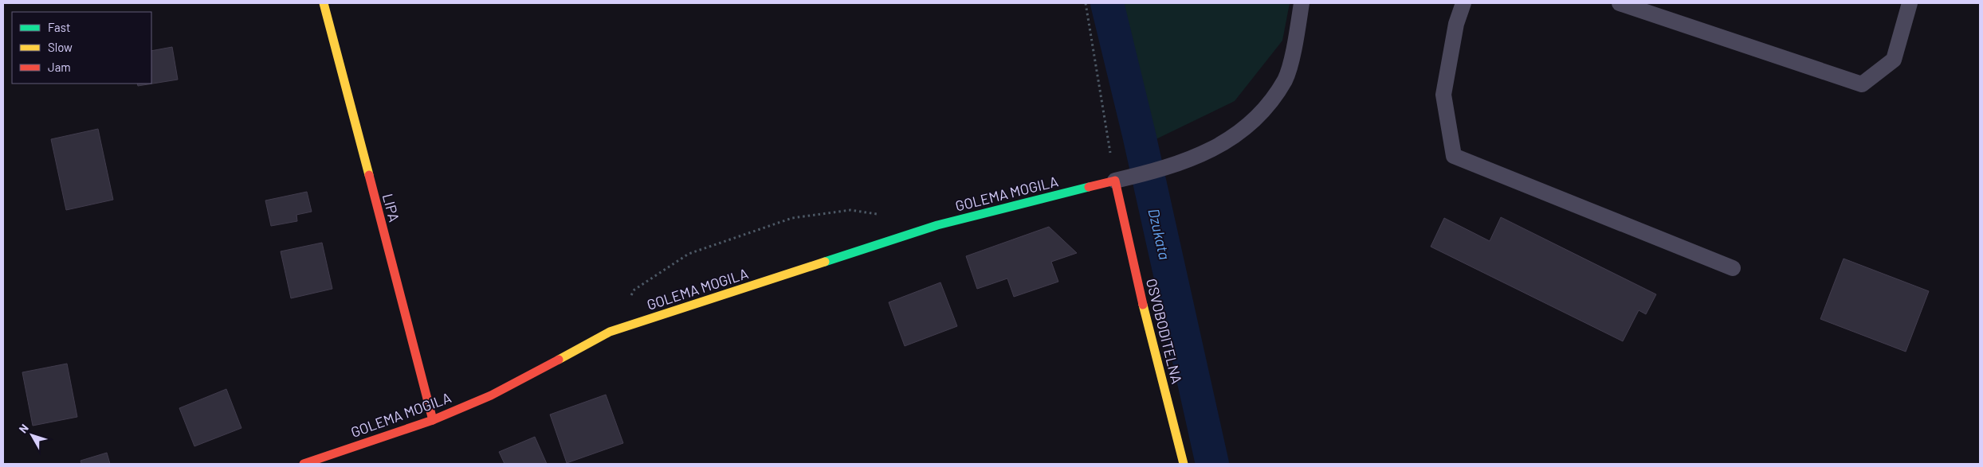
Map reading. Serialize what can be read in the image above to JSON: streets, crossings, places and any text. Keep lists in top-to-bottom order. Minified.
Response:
{"streets":{"street":["GOLEMA MOGILA","LIPA","OSVOBODITELNA"]},"crossings":[["GOLEMA MOGILA","LIPA"],["GOLEMA MOGILA","OSVOBODITELNA"]],"water":["Dzukata"],"legend":["Fast","Slow","Jam"],"north":"top left"}
